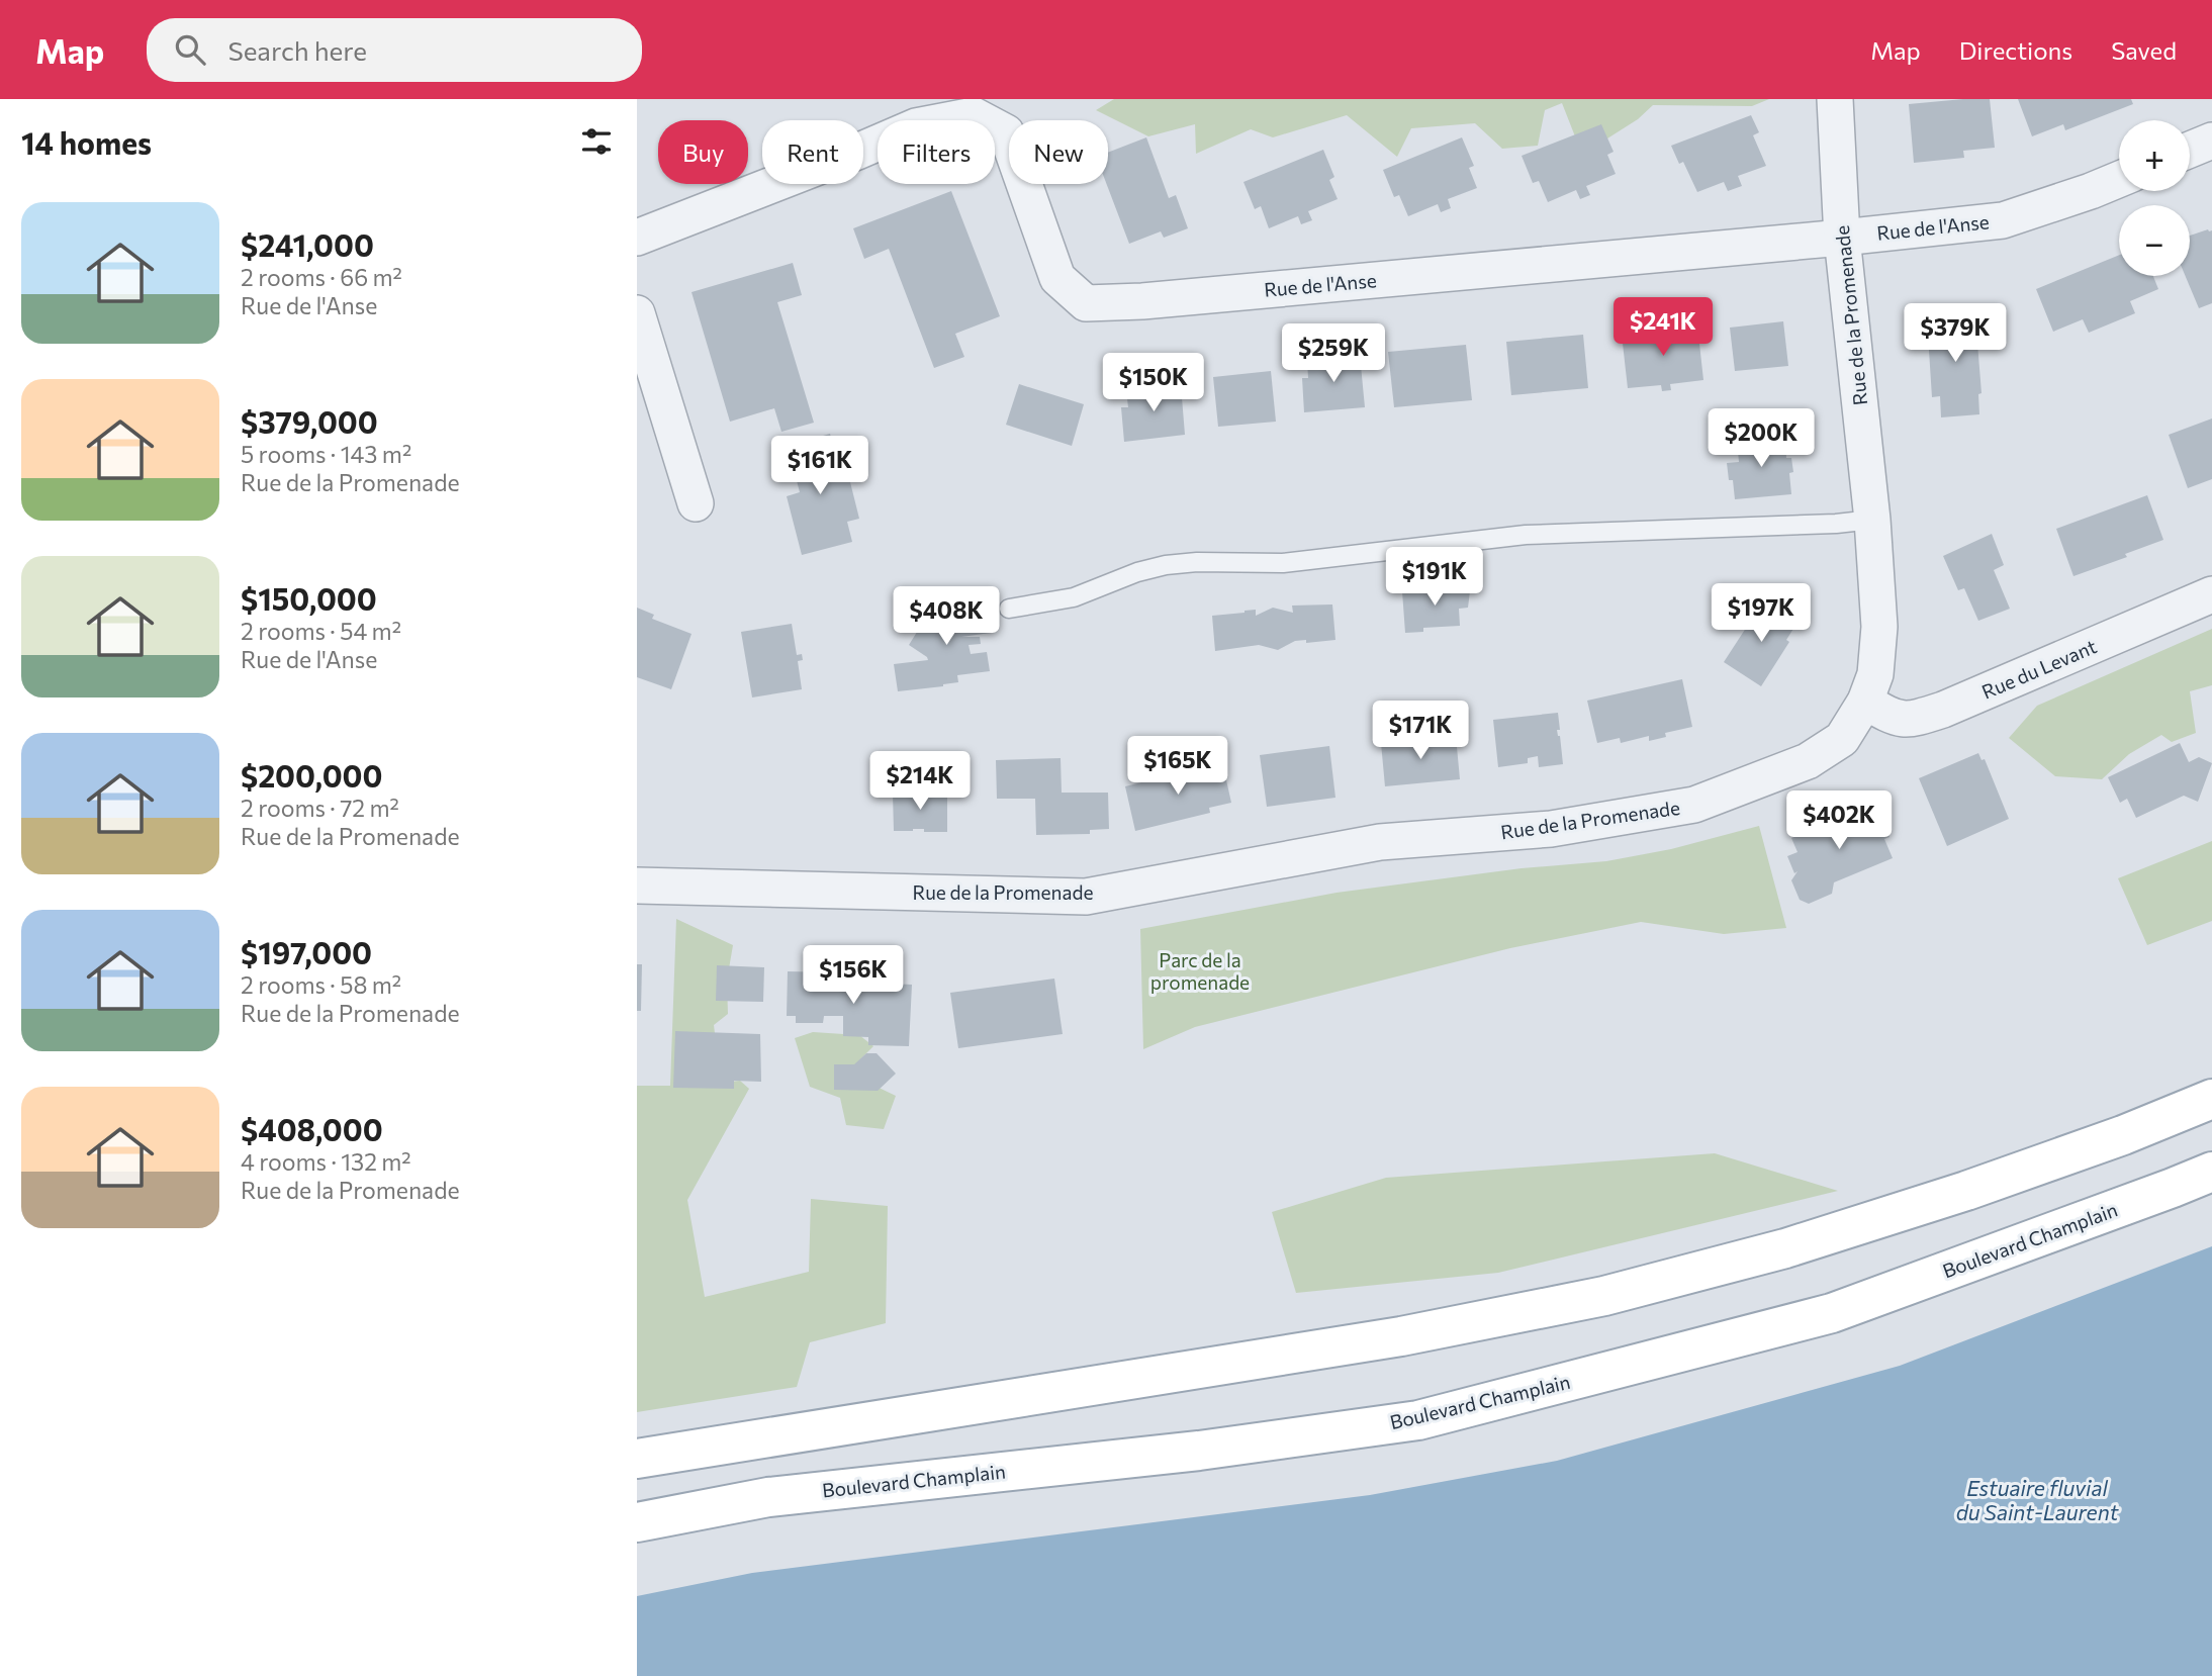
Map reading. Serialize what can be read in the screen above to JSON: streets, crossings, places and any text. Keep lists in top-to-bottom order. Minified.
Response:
{"streets":{"main road":["Boulevard Champlain"],"street":["Rue de l'Anse","Rue de la Promenade","Rue du Levant"]},"crossings":[["Rue de l'Anse","Rue de la Promenade"],["Rue de la Promenade","Rue du Levant"]],"water":["Estuaire fluvial du Saint-Laurent"],"parks":["Parc de la promenade"],"page":{"header":"Map","search":"Search here","nav":["Map","Directions","Saved"],"heading":"14 homes","map_buttons":["+","−"],"chip":["Buy","Rent","Filters","New"],"list":[{"name":"$241,000","note":"2 rooms · 66 m² · Rue de l'Anse"},{"name":"$379,000","note":"5 rooms · 143 m² · Rue de la Promenade"},{"name":"$150,000","note":"2 rooms · 54 m² · Rue de l'Anse"},{"name":"$200,000","note":"2 rooms · 72 m² · Rue de la Promenade"},{"name":"$197,000","note":"2 rooms · 58 m² · Rue de la Promenade"},{"name":"$408,000","note":"4 rooms · 132 m² · Rue de la Promenade"}],"price":["$241K","$379K","$259K","$150K","$200K","$161K","$191K","$197K","$408K","$171K","$165K","$214K","$402K","$156K"]}}
